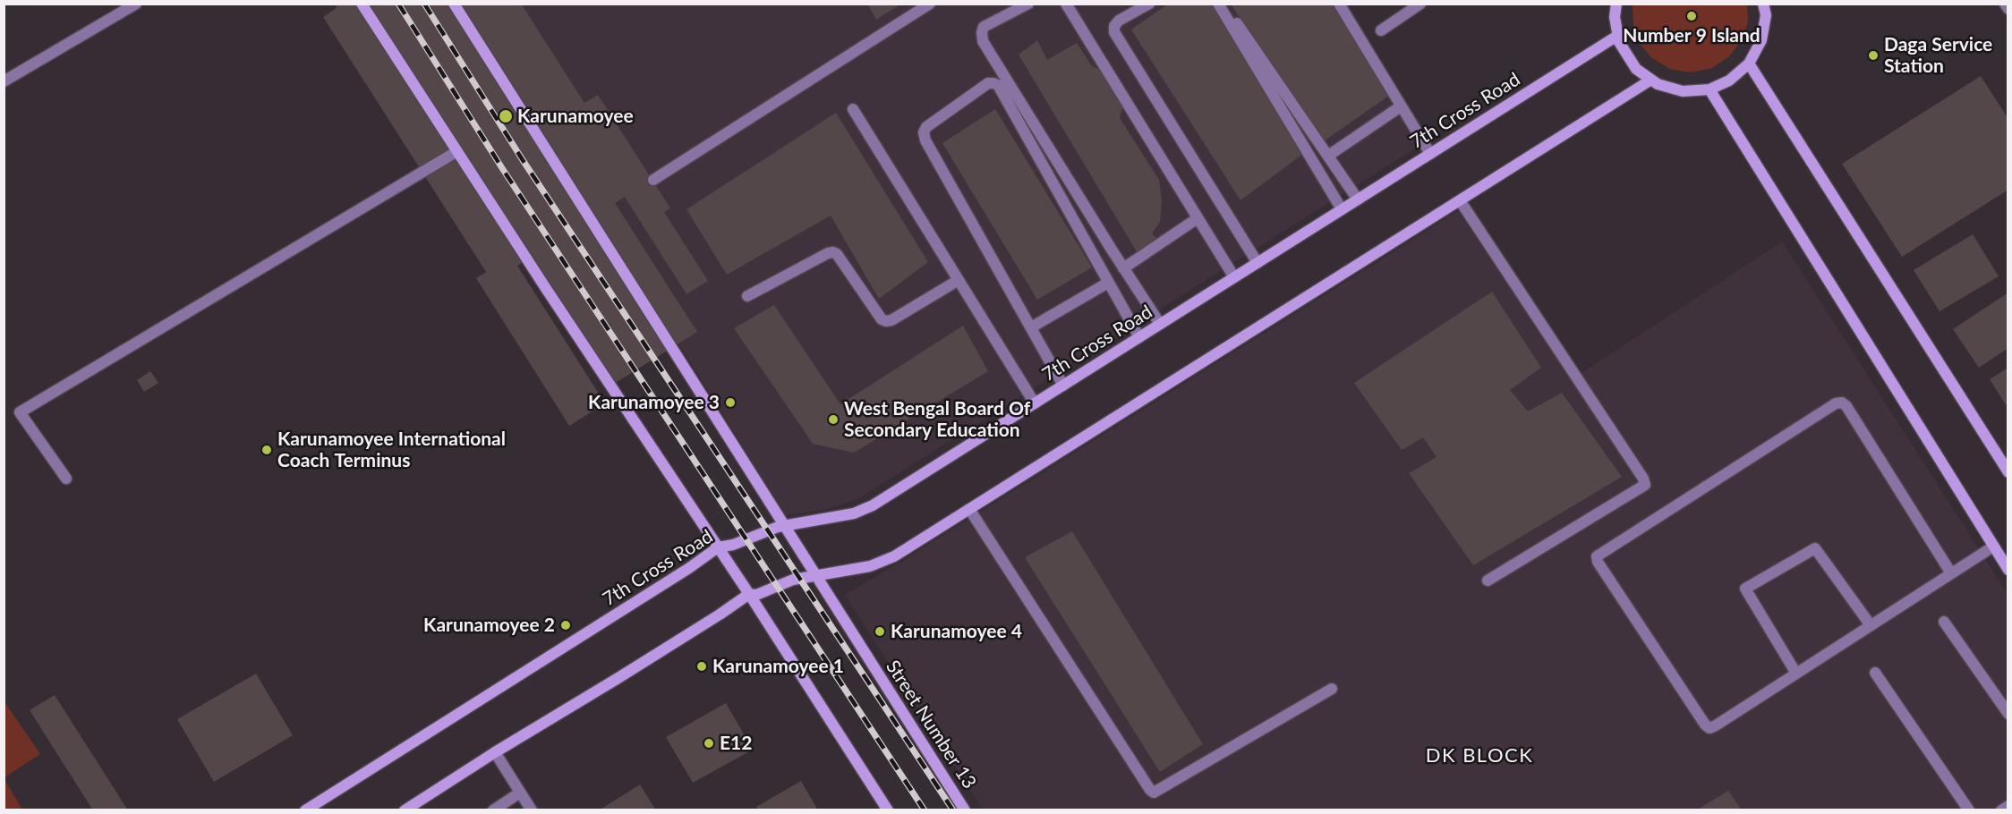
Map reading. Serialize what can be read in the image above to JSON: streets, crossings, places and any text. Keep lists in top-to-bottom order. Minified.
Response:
{"streets":{"street":["7th Cross Road","Street Number 13"]},"crossings":[["7th Cross Road","Street Number 13"]],"districts":["DK BLOCK"],"places":["Number 9 Island","Daga Service Station","Karunamoyee","Karunamoyee 3","West Bengal Board Of Secondary Education","Karunamoyee International Coach Terminus","Karunamoyee 2","Karunamoyee 4","Karunamoyee 1","E12"]}
